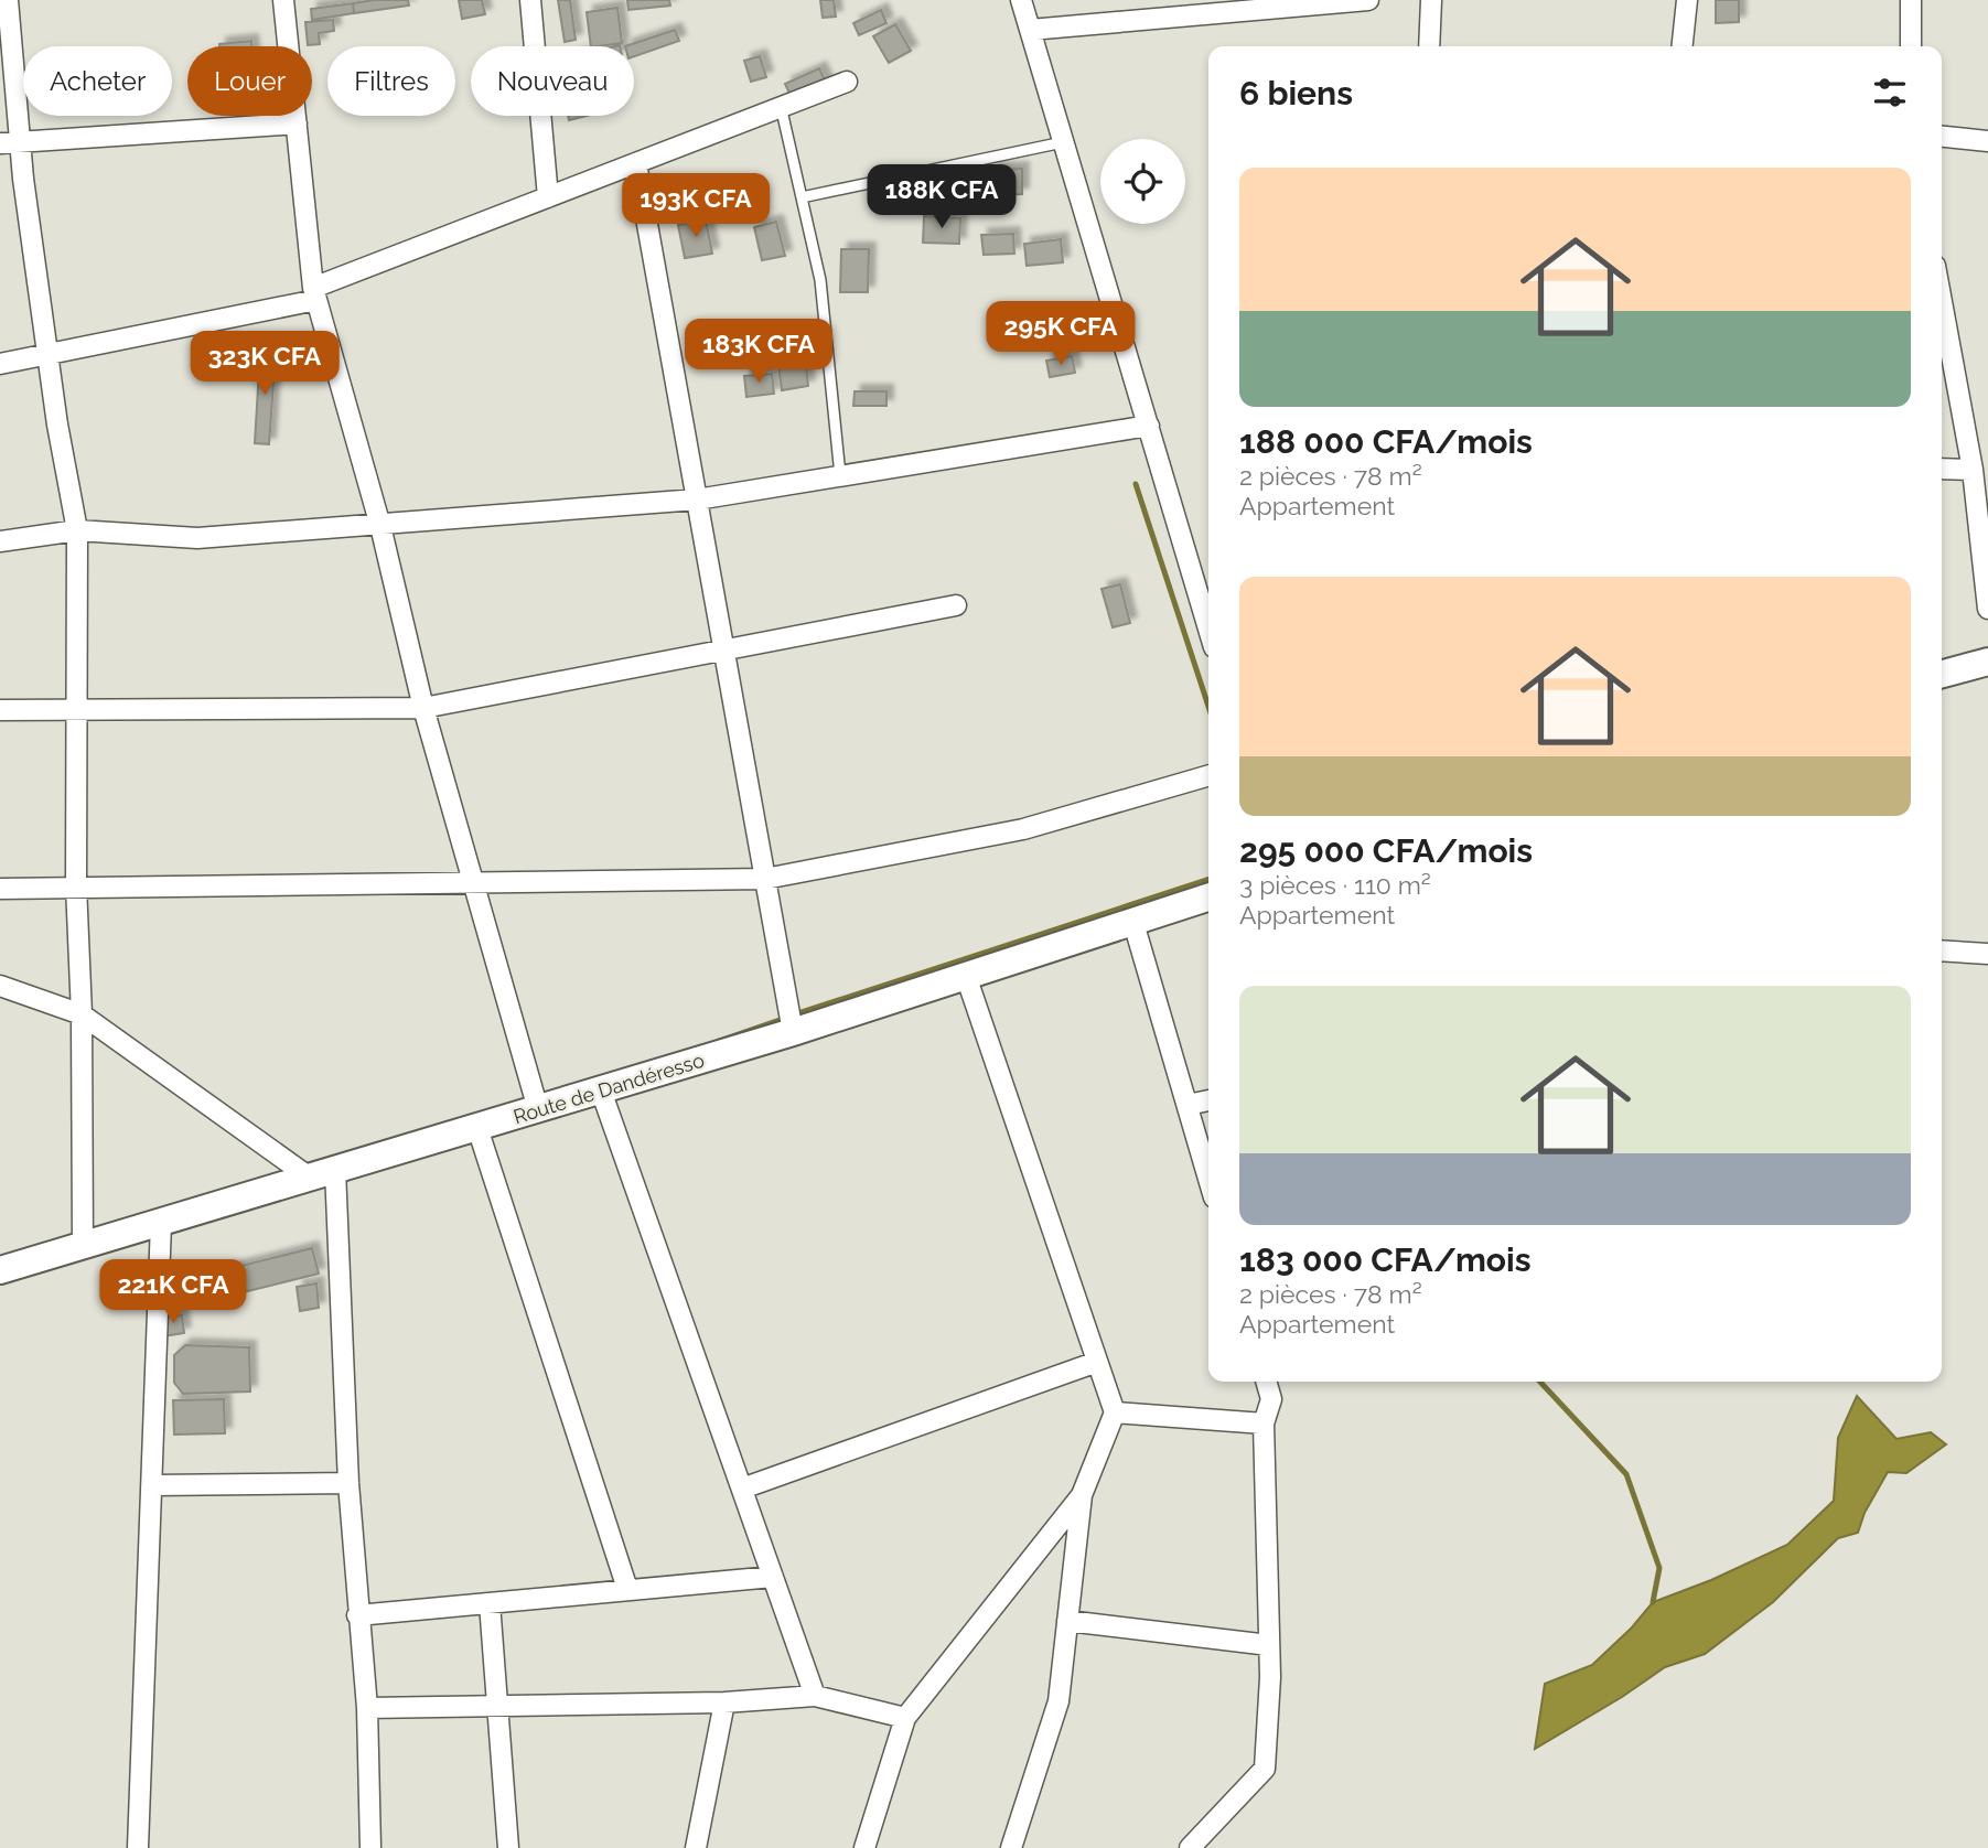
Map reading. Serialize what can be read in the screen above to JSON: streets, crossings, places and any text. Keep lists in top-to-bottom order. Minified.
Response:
{"streets":{"street":["Route de Dandéresso"]},"page":{"chip":["Acheter","Louer","Filtres","Nouveau"],"heading":"6 biens","list":[{"name":"188 000 CFA/mois","note":"2 pièces · 78 m² · Appartement"},{"name":"295 000 CFA/mois","note":"3 pièces · 110 m² · Appartement"},{"name":"183 000 CFA/mois","note":"2 pièces · 78 m² · Appartement"}],"price":["188K CFA","193K CFA","295K CFA","183K CFA","323K CFA","221K CFA"]}}
